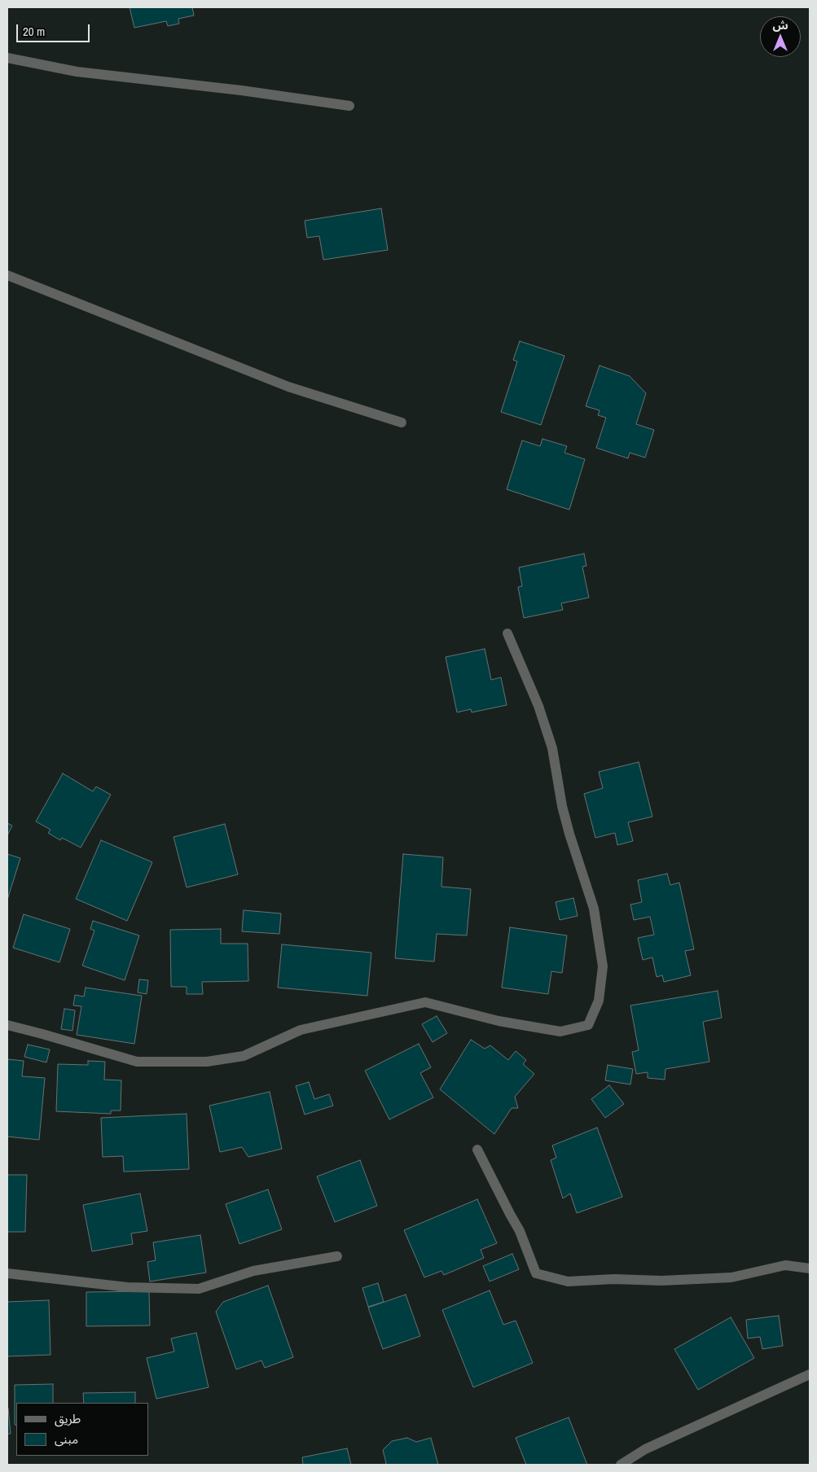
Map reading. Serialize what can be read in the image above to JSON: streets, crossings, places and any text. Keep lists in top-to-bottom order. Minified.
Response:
{"legend":["طريق","مبنى"],"scale_bar":"20 m","north":"top"}
